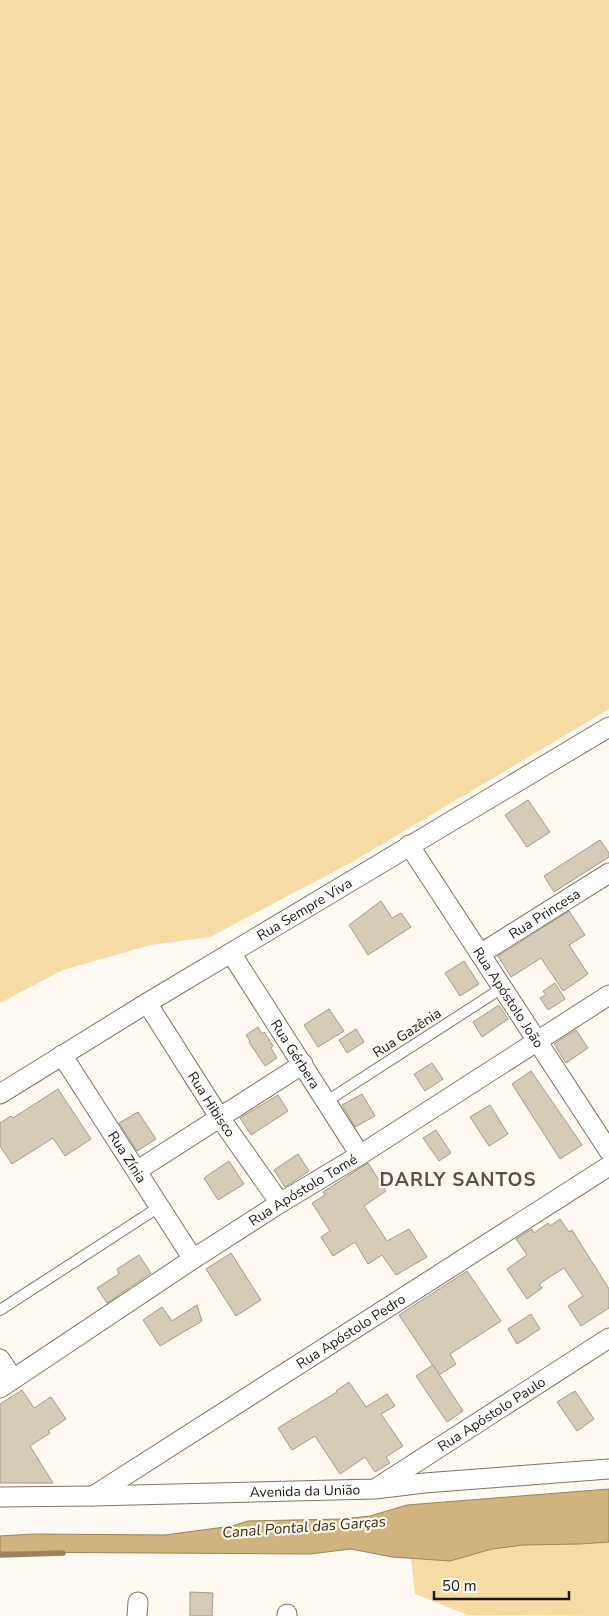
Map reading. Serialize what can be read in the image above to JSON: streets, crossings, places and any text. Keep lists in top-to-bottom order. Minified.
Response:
{"streets":{"street":["Rua Sempre Viva","Rua Princesa","Rua Apóstolo João","Rua Gérbera","Rua Hibisco","Rua Zínia","Rua Apóstolo Tomé","Rua Apóstolo Pedro","Rua Apóstolo Paulo","Avenida da União"],"lane":["Rua Gazênia"]},"crossings":[["Rua Sempre Viva","Rua Apóstolo João"],["Rua Sempre Viva","Rua Gérbera"],["Rua Sempre Viva","Rua Hibisco"],["Rua Sempre Viva","Rua Zínia"],["Rua Princesa","Rua Apóstolo João"],["Rua Apóstolo João","Rua Gazênia"],["Rua Apóstolo João","Rua Apóstolo Tomé"],["Rua Gazênia","Rua Gérbera"],["Rua Gérbera","Rua Apóstolo Tomé"],["Rua Hibisco","Rua Apóstolo Tomé"],["Rua Zínia","Rua Apóstolo Tomé"],["Rua Apóstolo Pedro","Avenida da União"],["Rua Apóstolo Paulo","Avenida da União"]],"districts":["DARLY SANTOS"],"water":["Canal Pontal das Garças"],"scale_bar":"50 m"}
